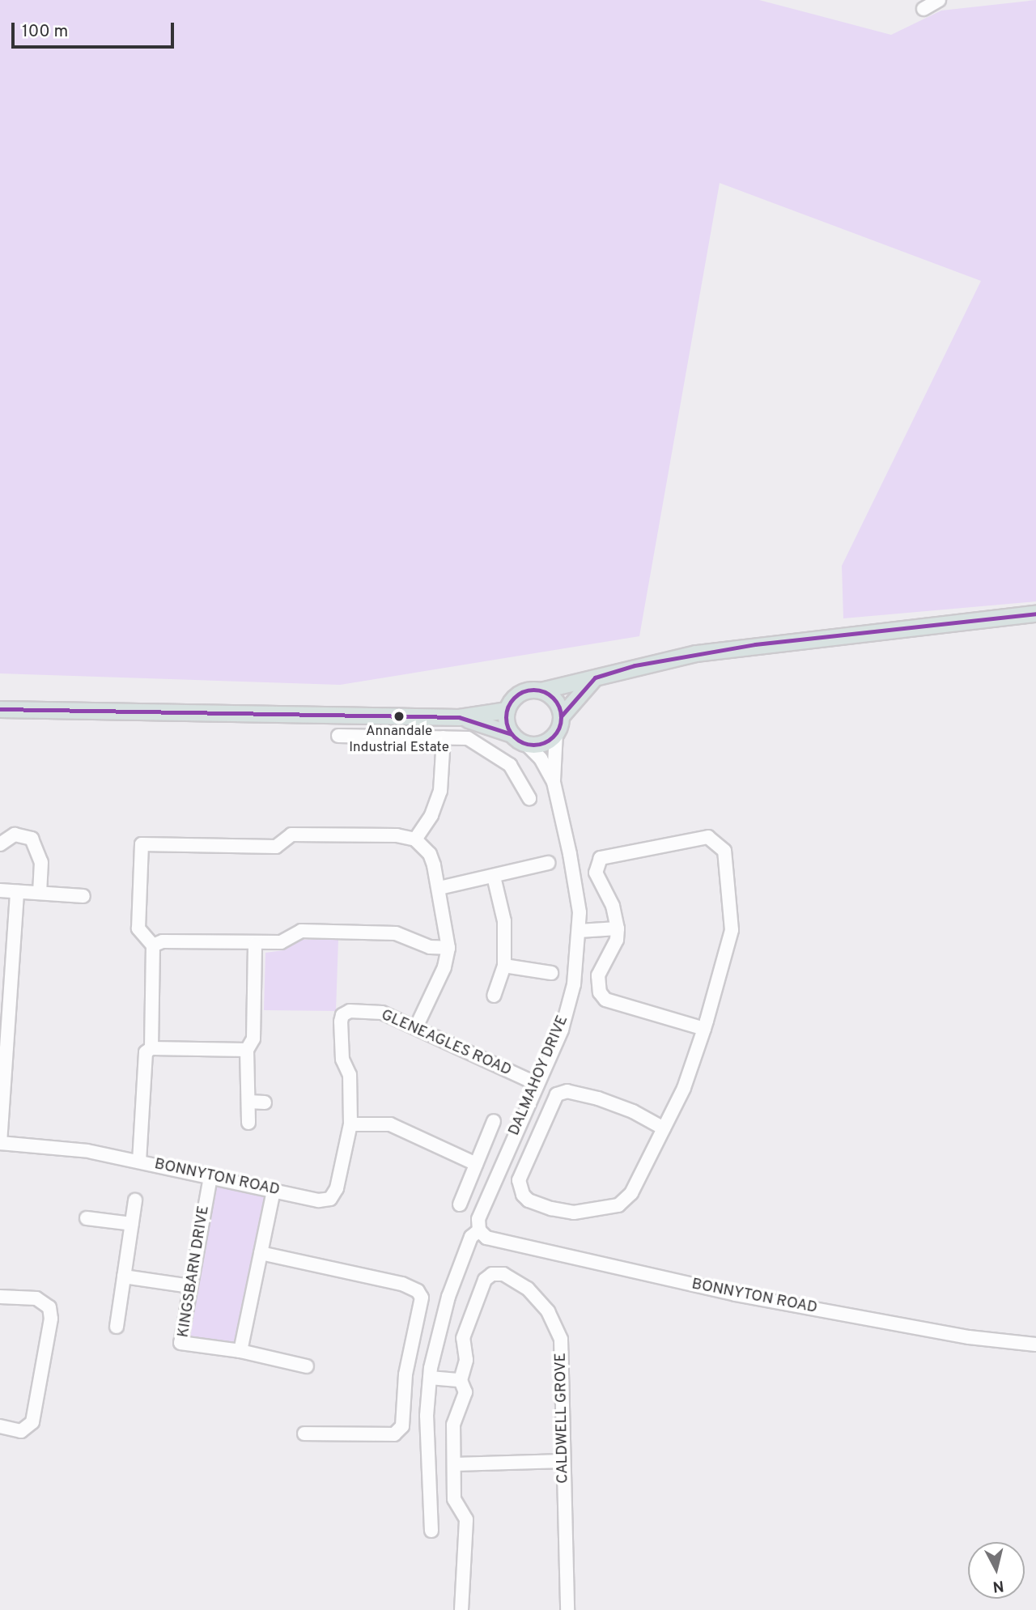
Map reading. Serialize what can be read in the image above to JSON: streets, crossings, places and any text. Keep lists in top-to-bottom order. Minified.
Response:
{"streets":{"street":["GLENEAGLES ROAD","DALMAHOY DRIVE","BONNYTON ROAD","KINGSBARN DRIVE","CALDWELL GROVE"]},"crossings":[["GLENEAGLES ROAD","DALMAHOY DRIVE"],["GLENEAGLES ROAD","BONNYTON ROAD"],["DALMAHOY DRIVE","BONNYTON ROAD"],["BONNYTON ROAD","KINGSBARN DRIVE"]],"places":["Annandale Industrial Estate"],"scale_bar":"100 m","north":"bottom"}
